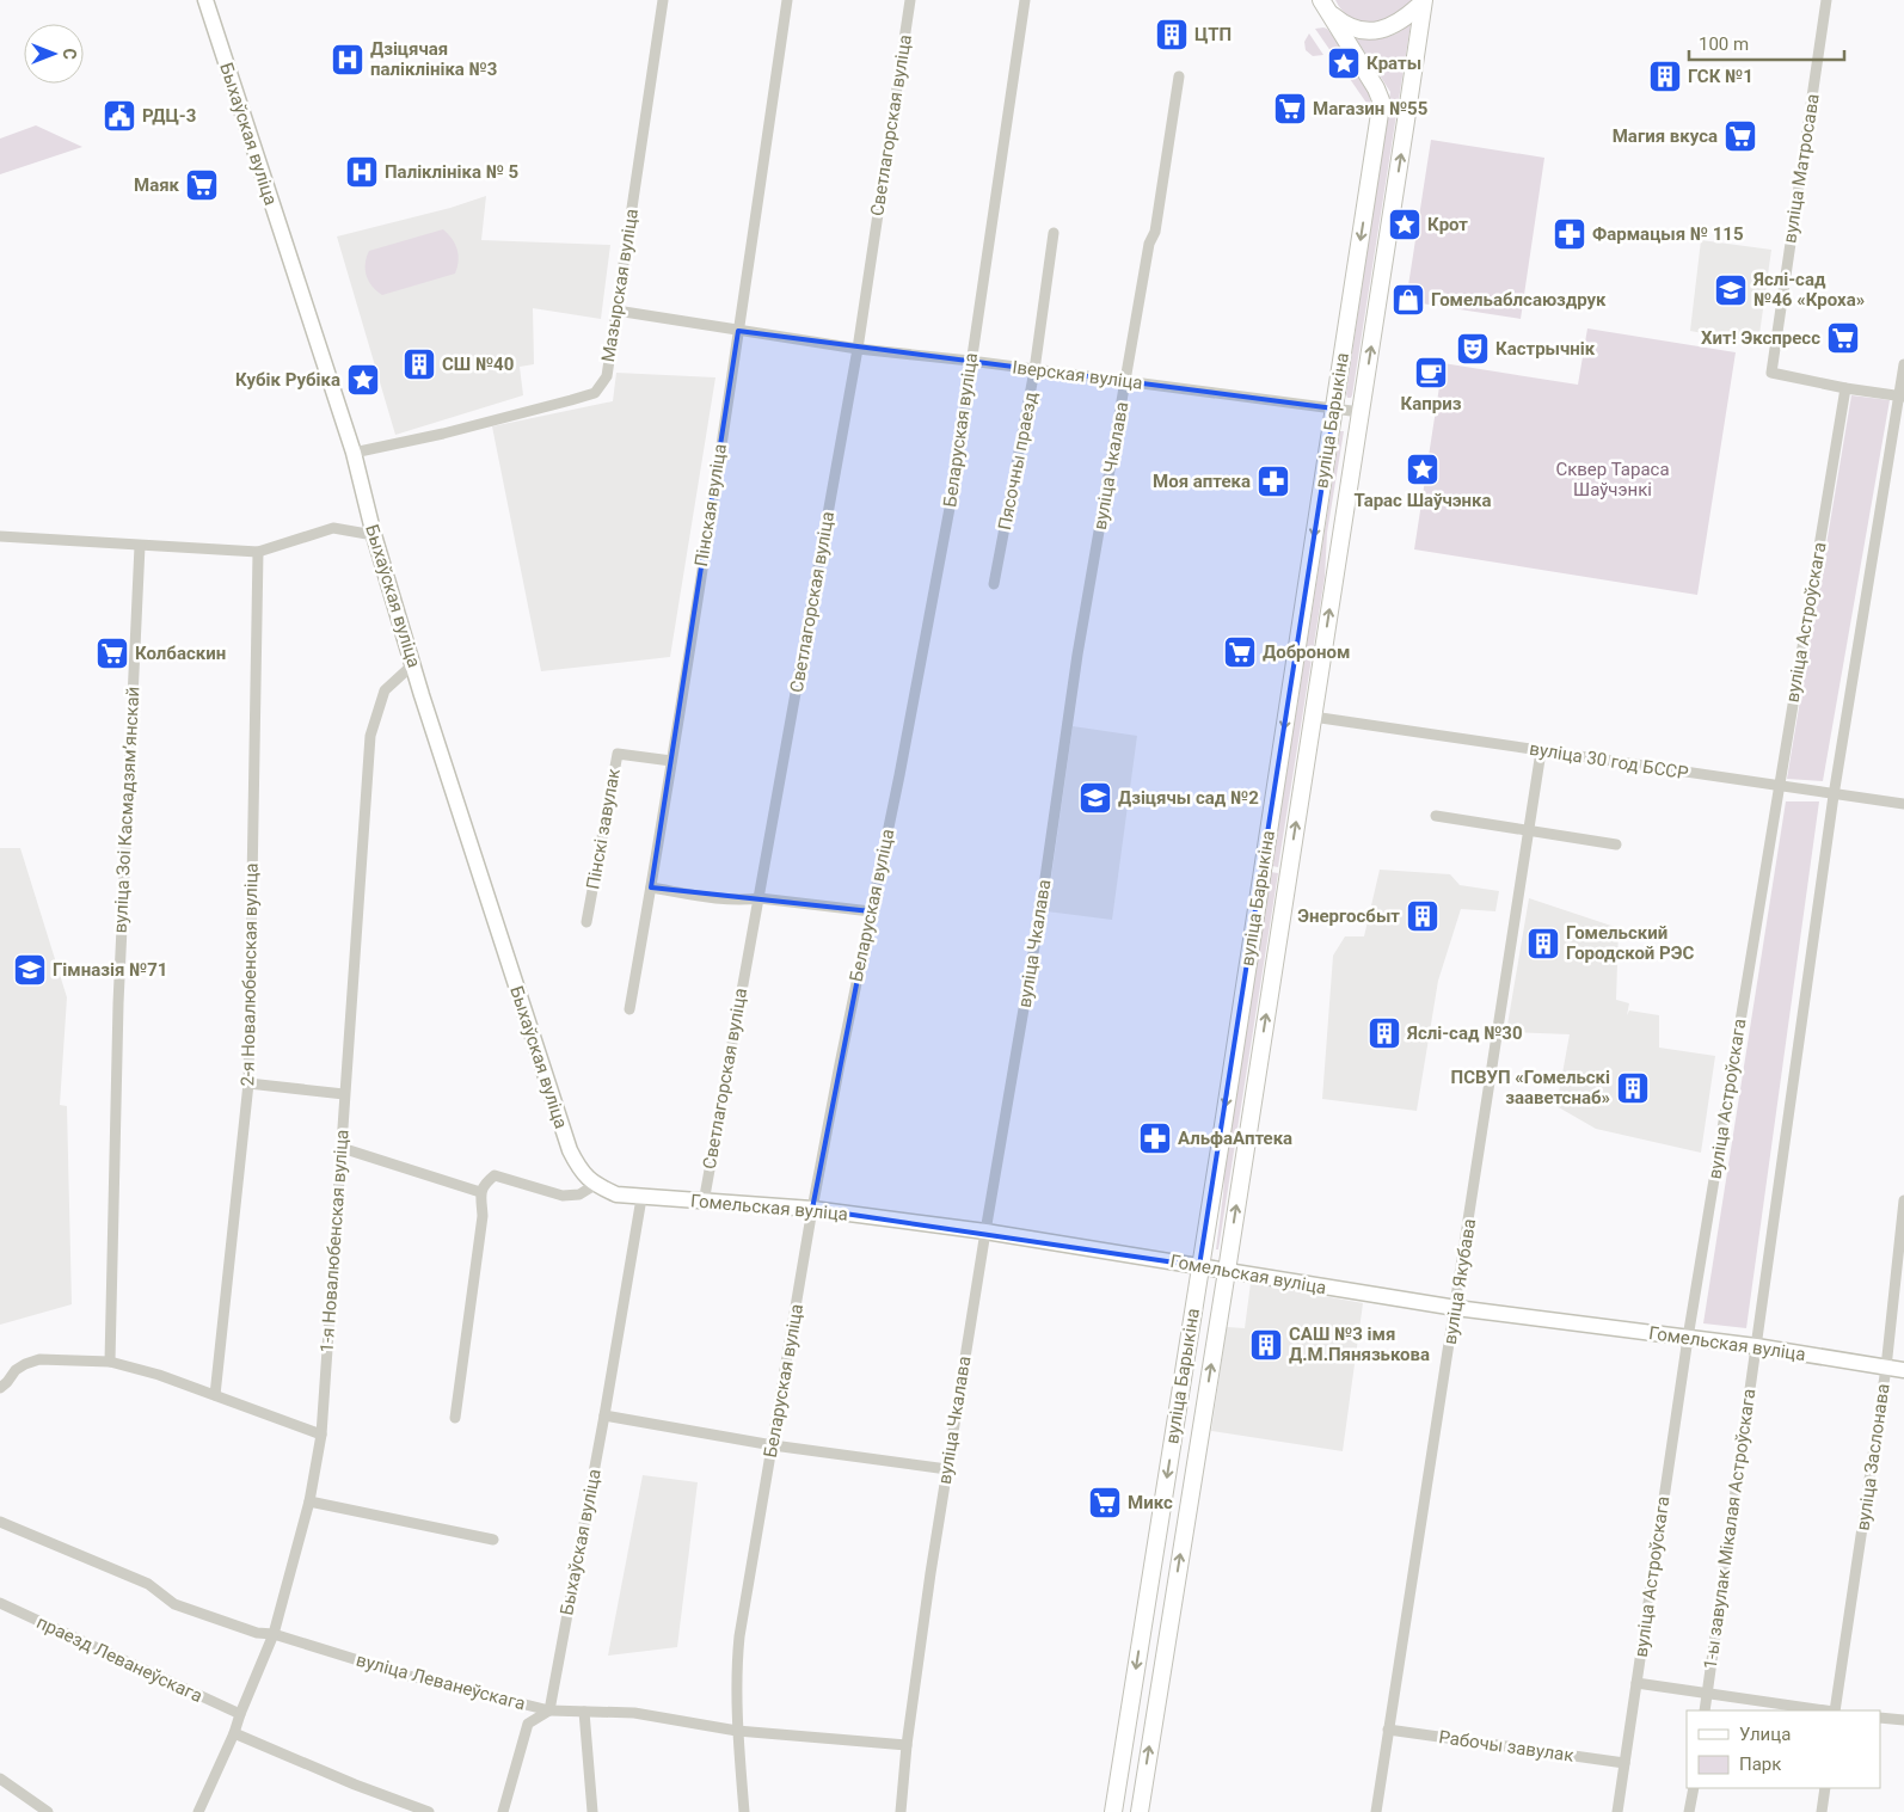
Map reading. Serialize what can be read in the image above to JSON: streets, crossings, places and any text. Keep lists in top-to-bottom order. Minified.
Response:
{"streets":{"main road":["Быхаўская вуліца","вуліца Барыкіна","Гомельская вуліца"],"street":["Светлагорская вуліца","вуліца Матросава","Мазырская вуліца","Іверская вуліца","Беларуская вуліца","Пясочны праезд","вуліца Чкалава","Пінская вуліца","вуліца Астроўскага","вуліца 30 год БССР","вуліца Зоі Касмадзямʼянскай","Пінскі завулак","2-я Новалюбенская вуліца","1-я Новалюбенская вуліца","вуліца Якубава","вуліца Заслонава","1-ы завулак Мікалая Астроўскага","праезд Леванеўскага","вуліца Леванеўскага","Рабочы завулак"]},"crossings":[["Светлагорская вуліца","Іверская вуліца"],["Светлагорская вуліца","Гомельская вуліца"],["Быхаўская вуліца","Мазырская вуліца"],["Быхаўская вуліца","Гомельская вуліца"],["Быхаўская вуліца","1-я Новалюбенская вуліца"],["Быхаўская вуліца","вуліца Леванеўскага"],["вуліца Матросава","вуліца Астроўскага"],["Мазырская вуліца","Іверская вуліца"],["Іверская вуліца","вуліца Барыкіна"],["Іверская вуліца","Беларуская вуліца"],["Іверская вуліца","Пясочны праезд"],["Іверская вуліца","вуліца Чкалава"],["Іверская вуліца","Пінская вуліца"],["вуліца Барыкіна","вуліца 30 год БССР"],["вуліца Барыкіна","Гомельская вуліца"],["Беларуская вуліца","Гомельская вуліца"],["Беларуская вуліца","вуліца Леванеўскага"],["вуліца Чкалава","Гомельская вуліца"],["вуліца Чкалава","вуліца Леванеўскага"],["Пінская вуліца","Пінскі завулак"],["вуліца Астроўскага","вуліца 30 год БССР"],["вуліца Астроўскага","Гомельская вуліца"],["вуліца Астроўскага","Рабочы завулак"],["вуліца 30 год БССР","вуліца Якубава"],["Гомельская вуліца","вуліца Якубава"],["Гомельская вуліца","вуліца Заслонава"],["Гомельская вуліца","1-ы завулак Мікалая Астроўскага"],["1-я Новалюбенская вуліца","праезд Леванеўскага"],["1-я Новалюбенская вуліца","вуліца Леванеўскага"],["вуліца Якубава","Рабочы завулак"]],"parks":["Сквер Тараса Шаўчэнкі"],"places":{"building":["ЦТП","ГСК №1","СШ №40","Энергосбыт","Гомельский Городской РЭС","Яслі-сад №30","ПСВУП «Гомельскі зааветснаб»","САШ №3 імя Д.М.Пянязькова"],"hospital":["Дзіцячая паліклініка №3","Паліклініка № 5"],"place":["Краты","Крот","Кубік Рубіка","Тарас Шаўчэнка"],"supermarket":["Магазин №55","Магия вкуса","Маяк","Хит! Экспресс","Доброном","Колбаскин","Микс"],"public building":["РДЦ-3"],"pharmacy":["Фармацыя № 115","Моя аптека","АльфаАптека"],"school or university":["Яслі-сад №46 «Кроха»","Дзіцячы сад №2","Гімназія №71"],"shop":["Гомельаблсаюздрук"],"theatre":["Кастрычнік"],"cafe":["Каприз"]},"legend":["Улица","Парк"],"scale_bar":"100 m","north":"right"}
